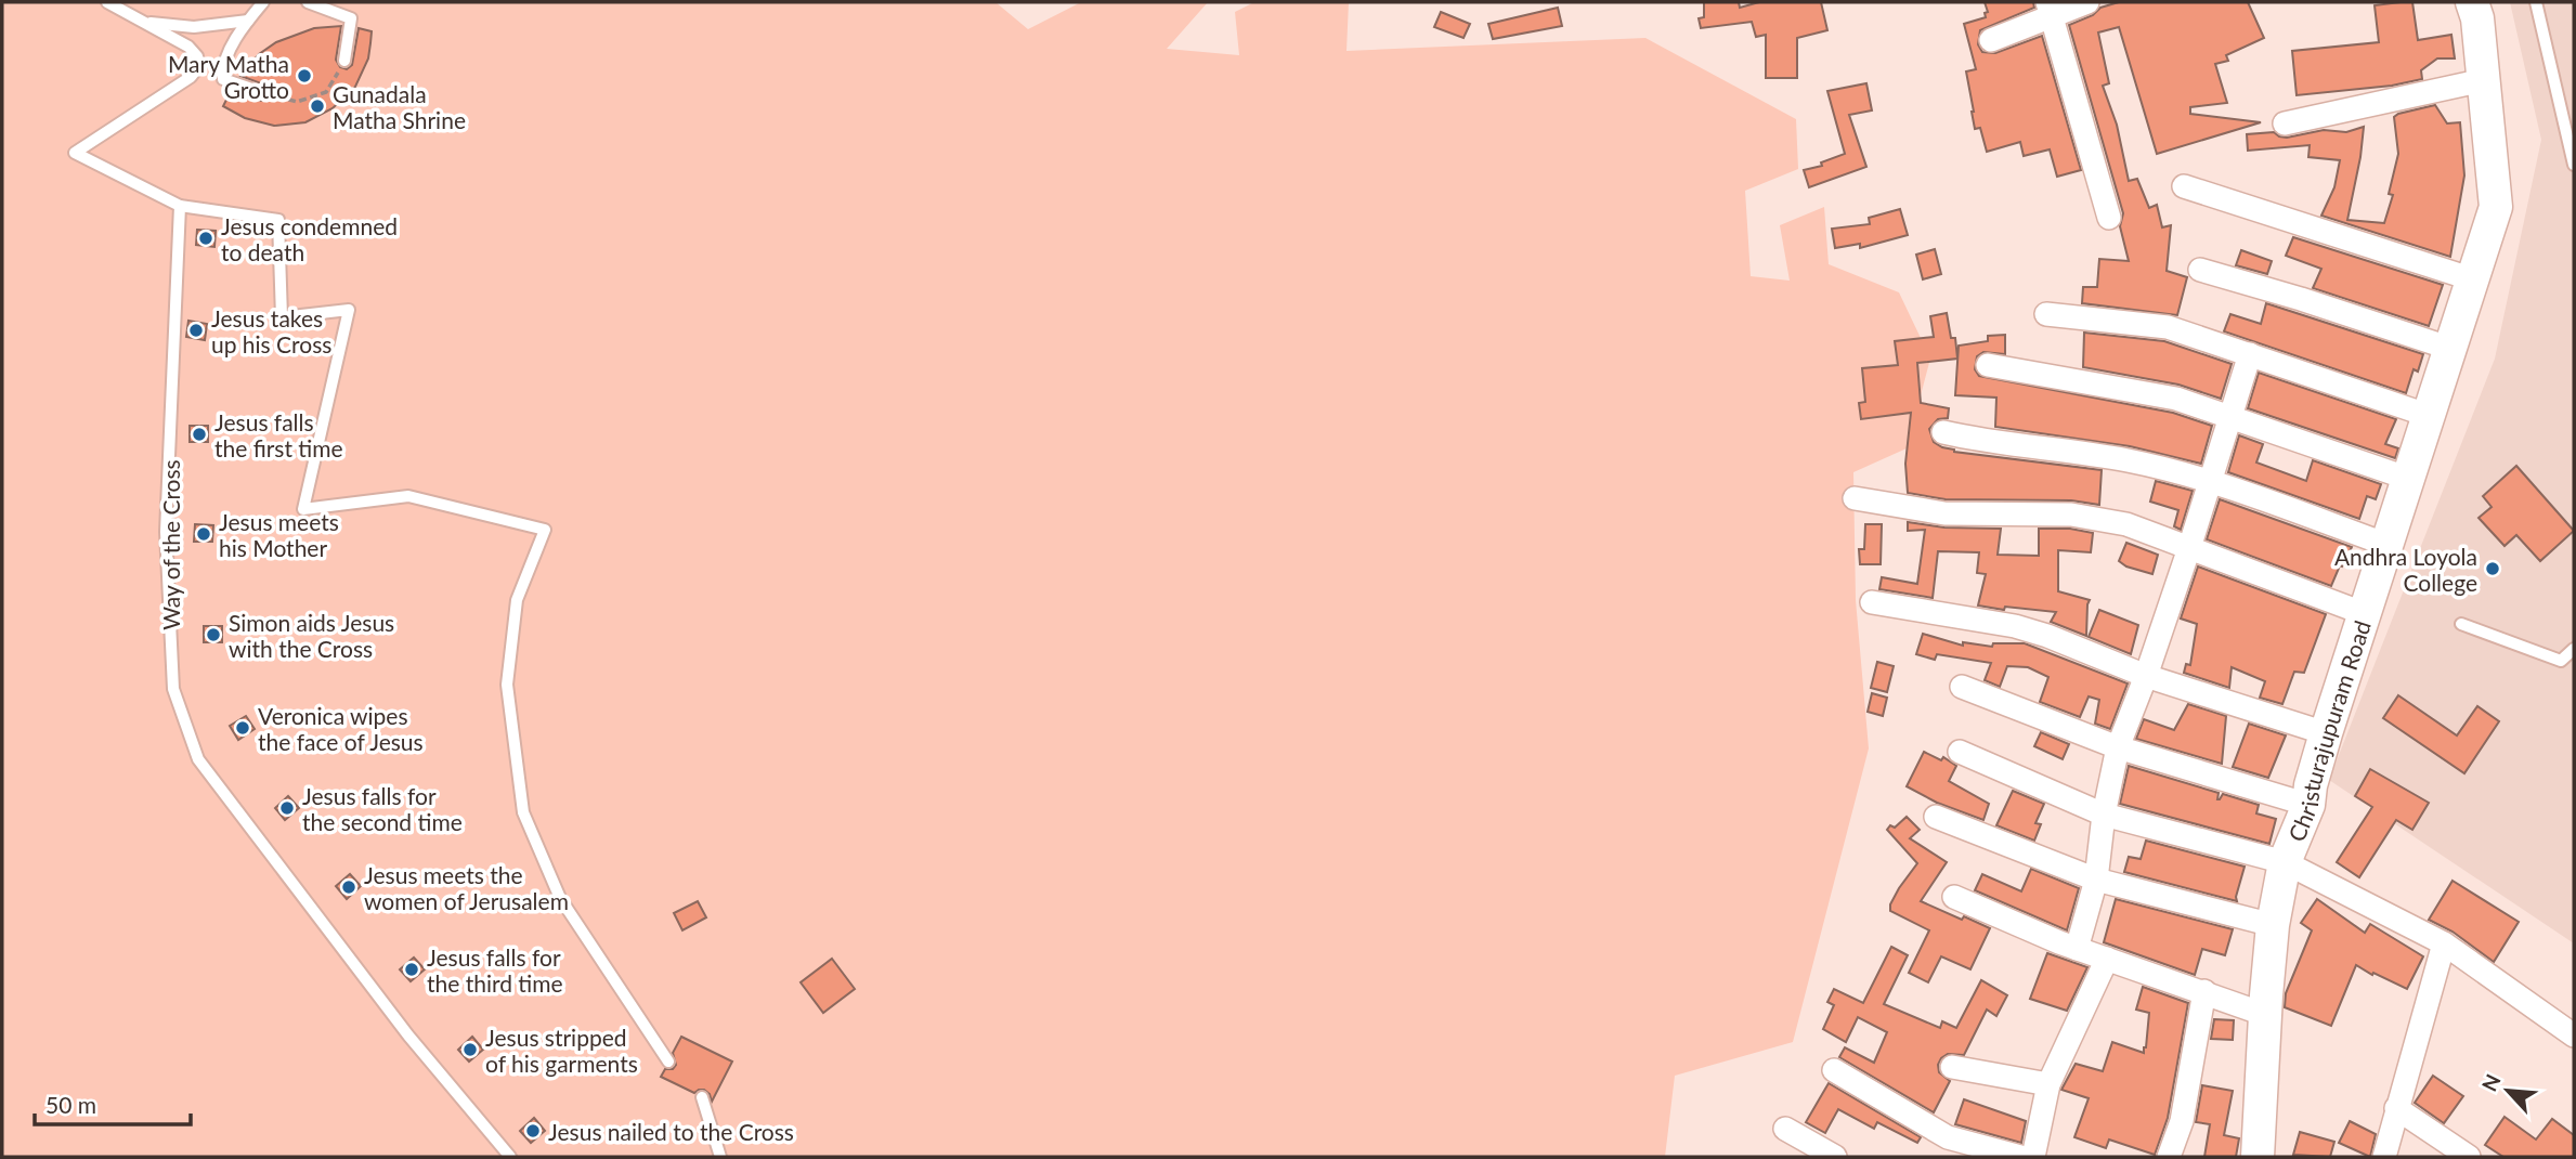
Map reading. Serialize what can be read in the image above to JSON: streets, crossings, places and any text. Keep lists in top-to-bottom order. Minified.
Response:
{"streets":{"street":["Christurajupuram Road"],"lane":["Way of the Cross"]},"places":["Mary Matha Grotto","Gunadala Matha Shrine","Jesus condemned to death","Jesus takes up his Cross","Jesus falls the first time","Jesus meets his Mother","Andhra Loyola College","Simon aids Jesus with the Cross","Veronica wipes the face of Jesus","Jesus falls for the second time","Jesus meets the women of Jerusalem","Jesus falls for the third time","Jesus stripped of his garments","Jesus nailed to the Cross"],"scale_bar":"50 m","north":"top left"}
